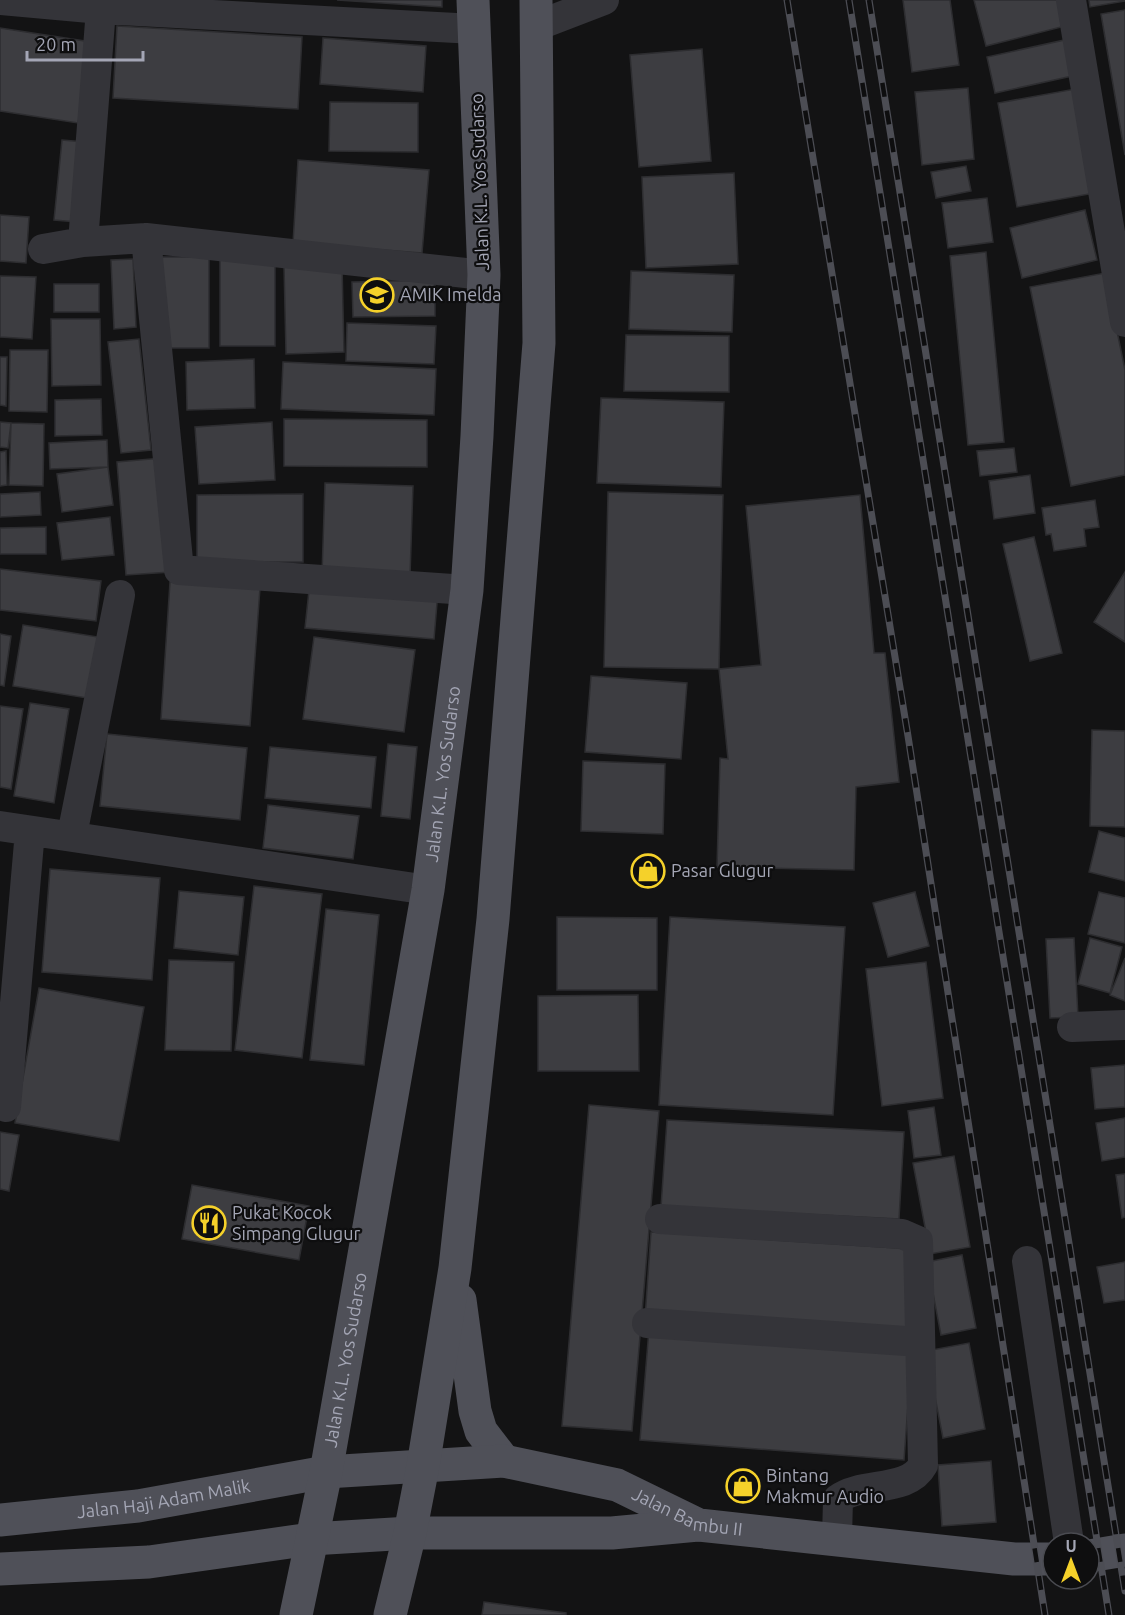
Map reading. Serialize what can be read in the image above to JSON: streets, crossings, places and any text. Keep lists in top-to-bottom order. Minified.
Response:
{"streets":{"main road":["Jalan K.L. Yos Sudarso","Jalan Haji Adam Malik","Jalan Bambu II"]},"crossings":[["Jalan K.L. Yos Sudarso","Jalan Haji Adam Malik"],["Jalan K.L. Yos Sudarso","Jalan Bambu II"],["Jalan Haji Adam Malik","Jalan Bambu II"]],"places":{"school or university":["AMIK Imelda"],"shop":["Pasar Glugur","Bintang Makmur Audio"],"restaurant":["Pukat Kocok Simpang Glugur"]},"scale_bar":"20 m","north":"top"}
